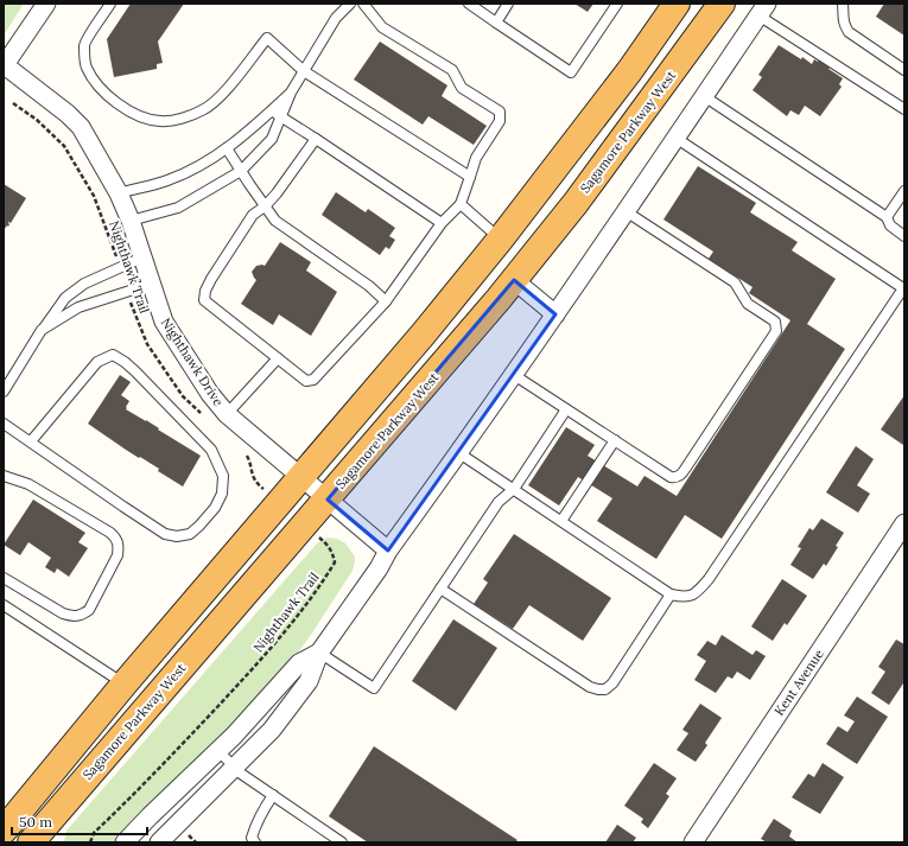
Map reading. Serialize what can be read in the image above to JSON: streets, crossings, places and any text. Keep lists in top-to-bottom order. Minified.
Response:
{"streets":{"highway":["Sagamore Parkway West"],"street":["Nighthawk Drive","Kent Avenue"],"path":["Nighthawk Trail"]},"crossings":[["Sagamore Parkway West","Nighthawk Trail"],["Sagamore Parkway West","Nighthawk Drive"]],"scale_bar":"50 m"}
